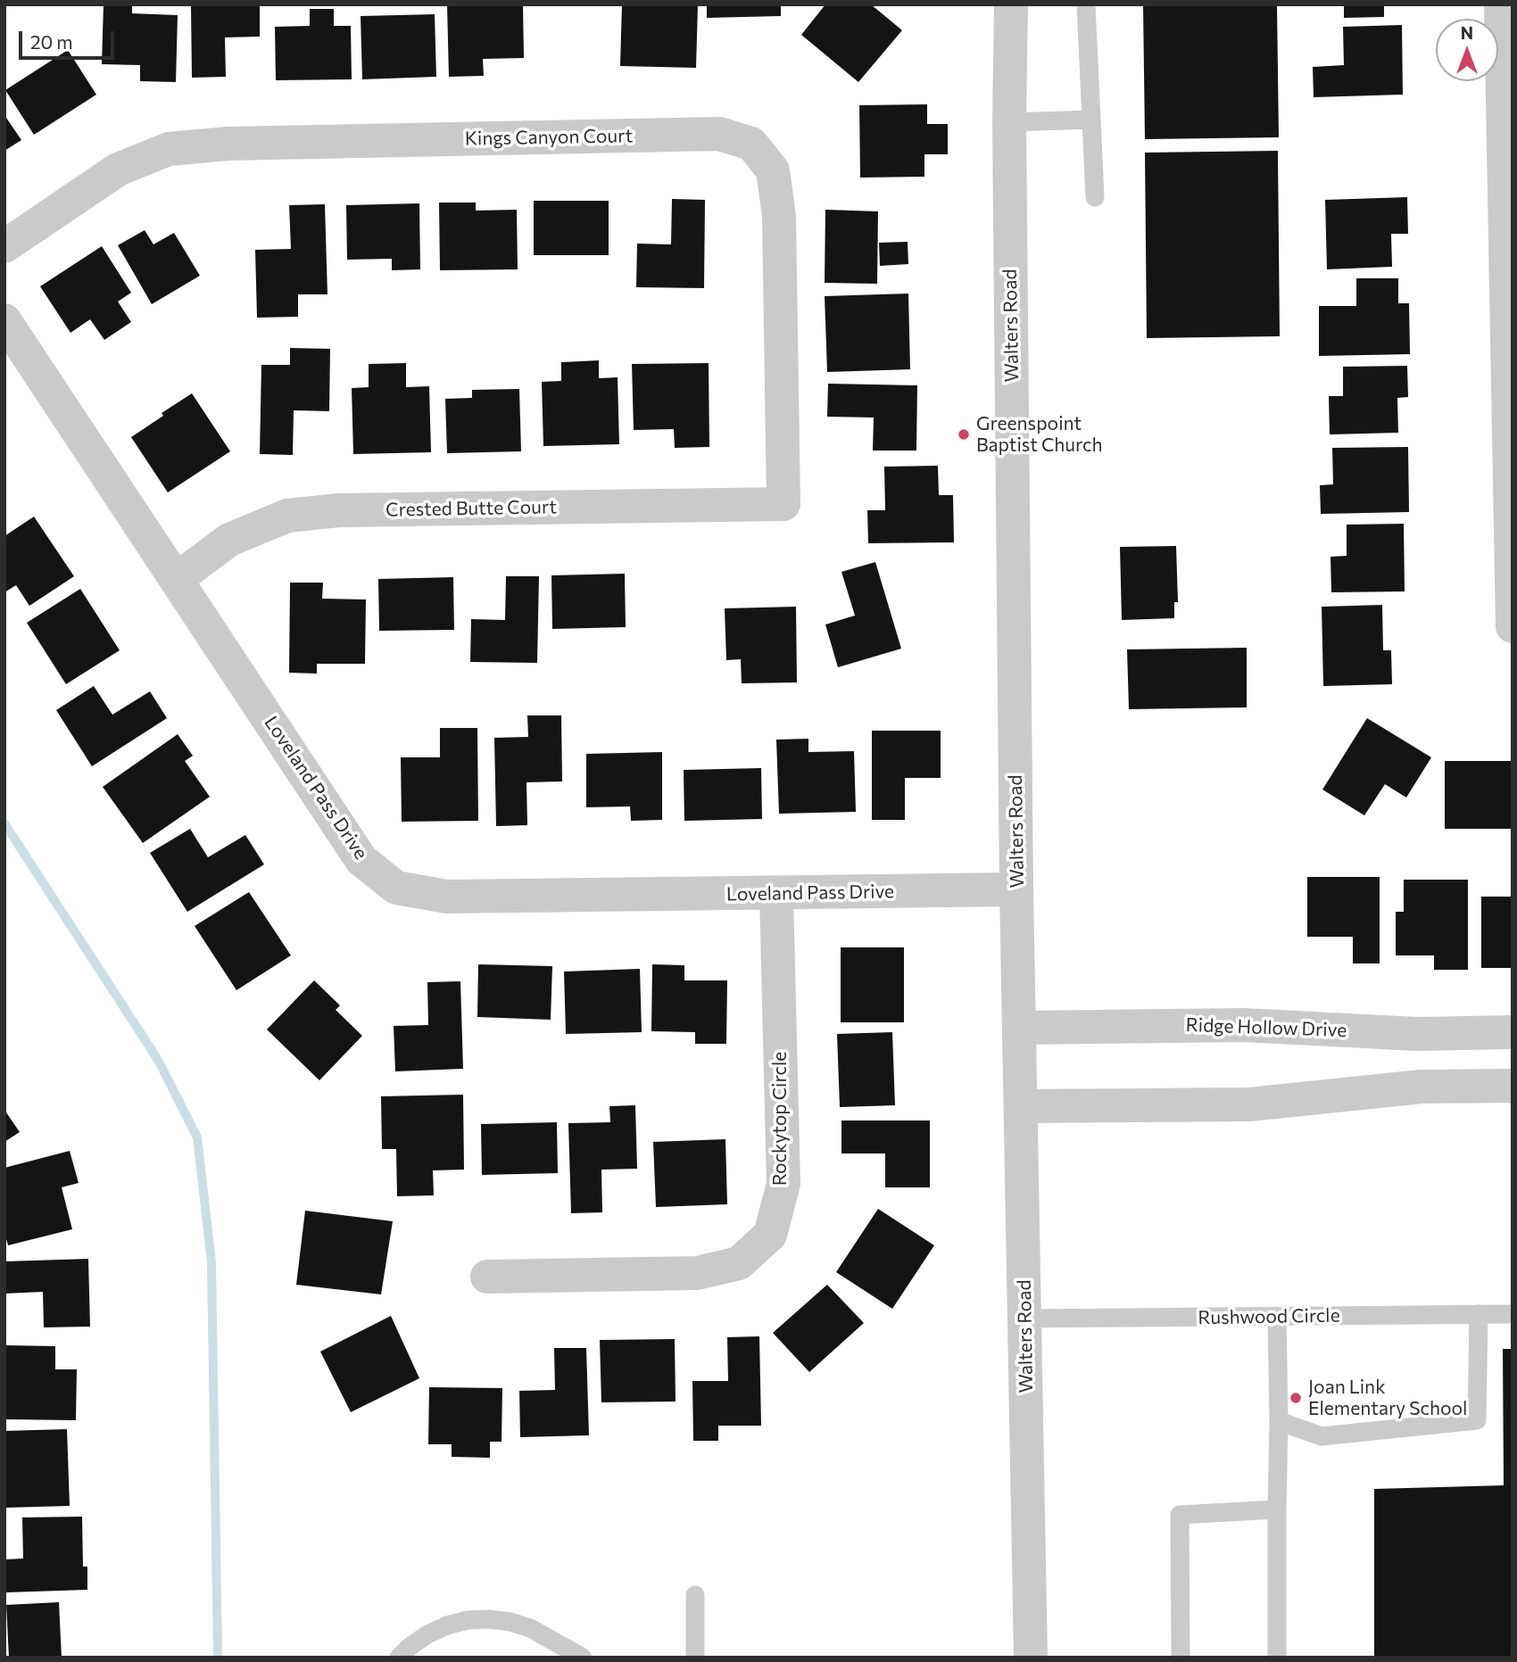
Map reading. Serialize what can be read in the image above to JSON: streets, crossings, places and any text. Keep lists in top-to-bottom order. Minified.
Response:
{"streets":{"street":["Kings Canyon Court","Walters Road","Crested Butte Court","Loveland Pass Drive","Ridge Hollow Drive","Rockytop Circle"],"lane":["Rushwood Circle"]},"crossings":[["Kings Canyon Court","Crested Butte Court"],["Walters Road","Loveland Pass Drive"],["Walters Road","Ridge Hollow Drive"],["Walters Road","Rushwood Circle"],["Crested Butte Court","Loveland Pass Drive"],["Loveland Pass Drive","Rockytop Circle"]],"places":["Greenspoint Baptist Church","Joan Link Elementary School"],"scale_bar":"20 m","north":"top"}
